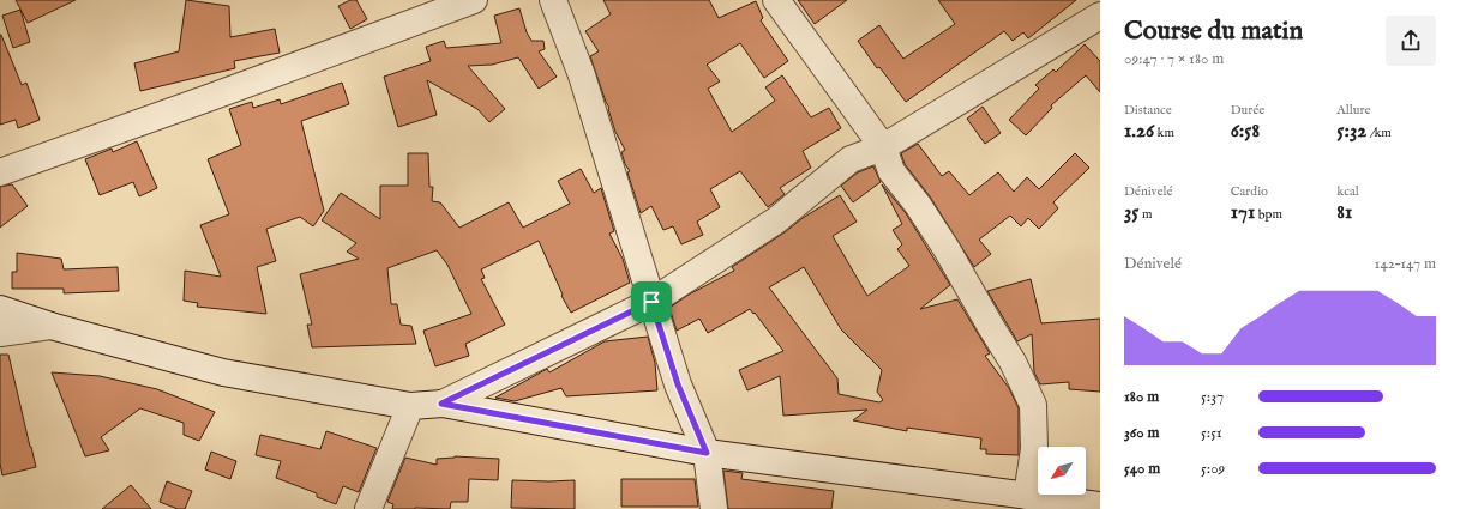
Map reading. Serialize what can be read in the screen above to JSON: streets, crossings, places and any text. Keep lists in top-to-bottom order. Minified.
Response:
{"north":"bottom left","page":{"heading":["Course du matin","09:47 · 7 × 180 m"],"stats":[["Distance","1.26 km"],["Durée","6:58"],["Allure","5:32 /km"],["Dénivelé","35 m"],["Cardio","171 bpm"],["kcal","81"]],"chart":["Dénivelé","142–147 m"],"list":[{"name":"180 m","note":"5:37"},{"name":"360 m","note":"5:51"},{"name":"540 m","note":"5:09"}]}}
